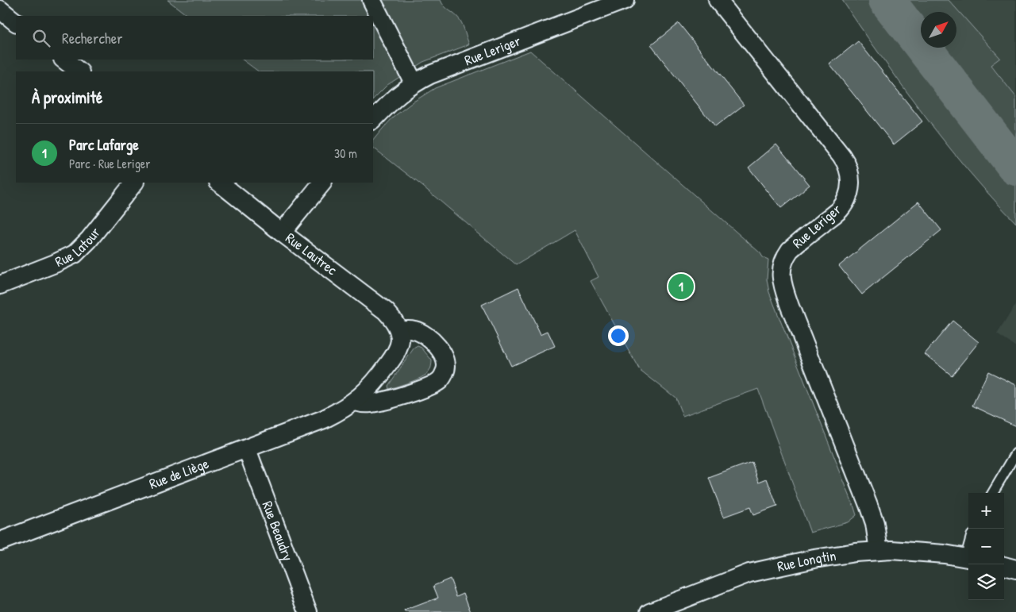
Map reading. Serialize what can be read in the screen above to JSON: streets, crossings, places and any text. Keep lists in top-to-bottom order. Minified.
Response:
{"streets":{"street":["Rue Leriger","Rue Latour","Rue Lautrec","Rue de Liège","Rue Beaudry","Rue Longtin"]},"crossings":[["Rue Leriger","Rue Longtin"],["Rue Lautrec","Rue de Liège"],["Rue de Liège","Rue Beaudry"]],"north":"top right","page":{"search":"Rechercher","heading":"À proximité","list":[{"mark":"1","name":"Parc Lafarge","note":"Parc · Rue Leriger","value":"30 m"}],"pins":"1","map_buttons":["+","−"]}}
